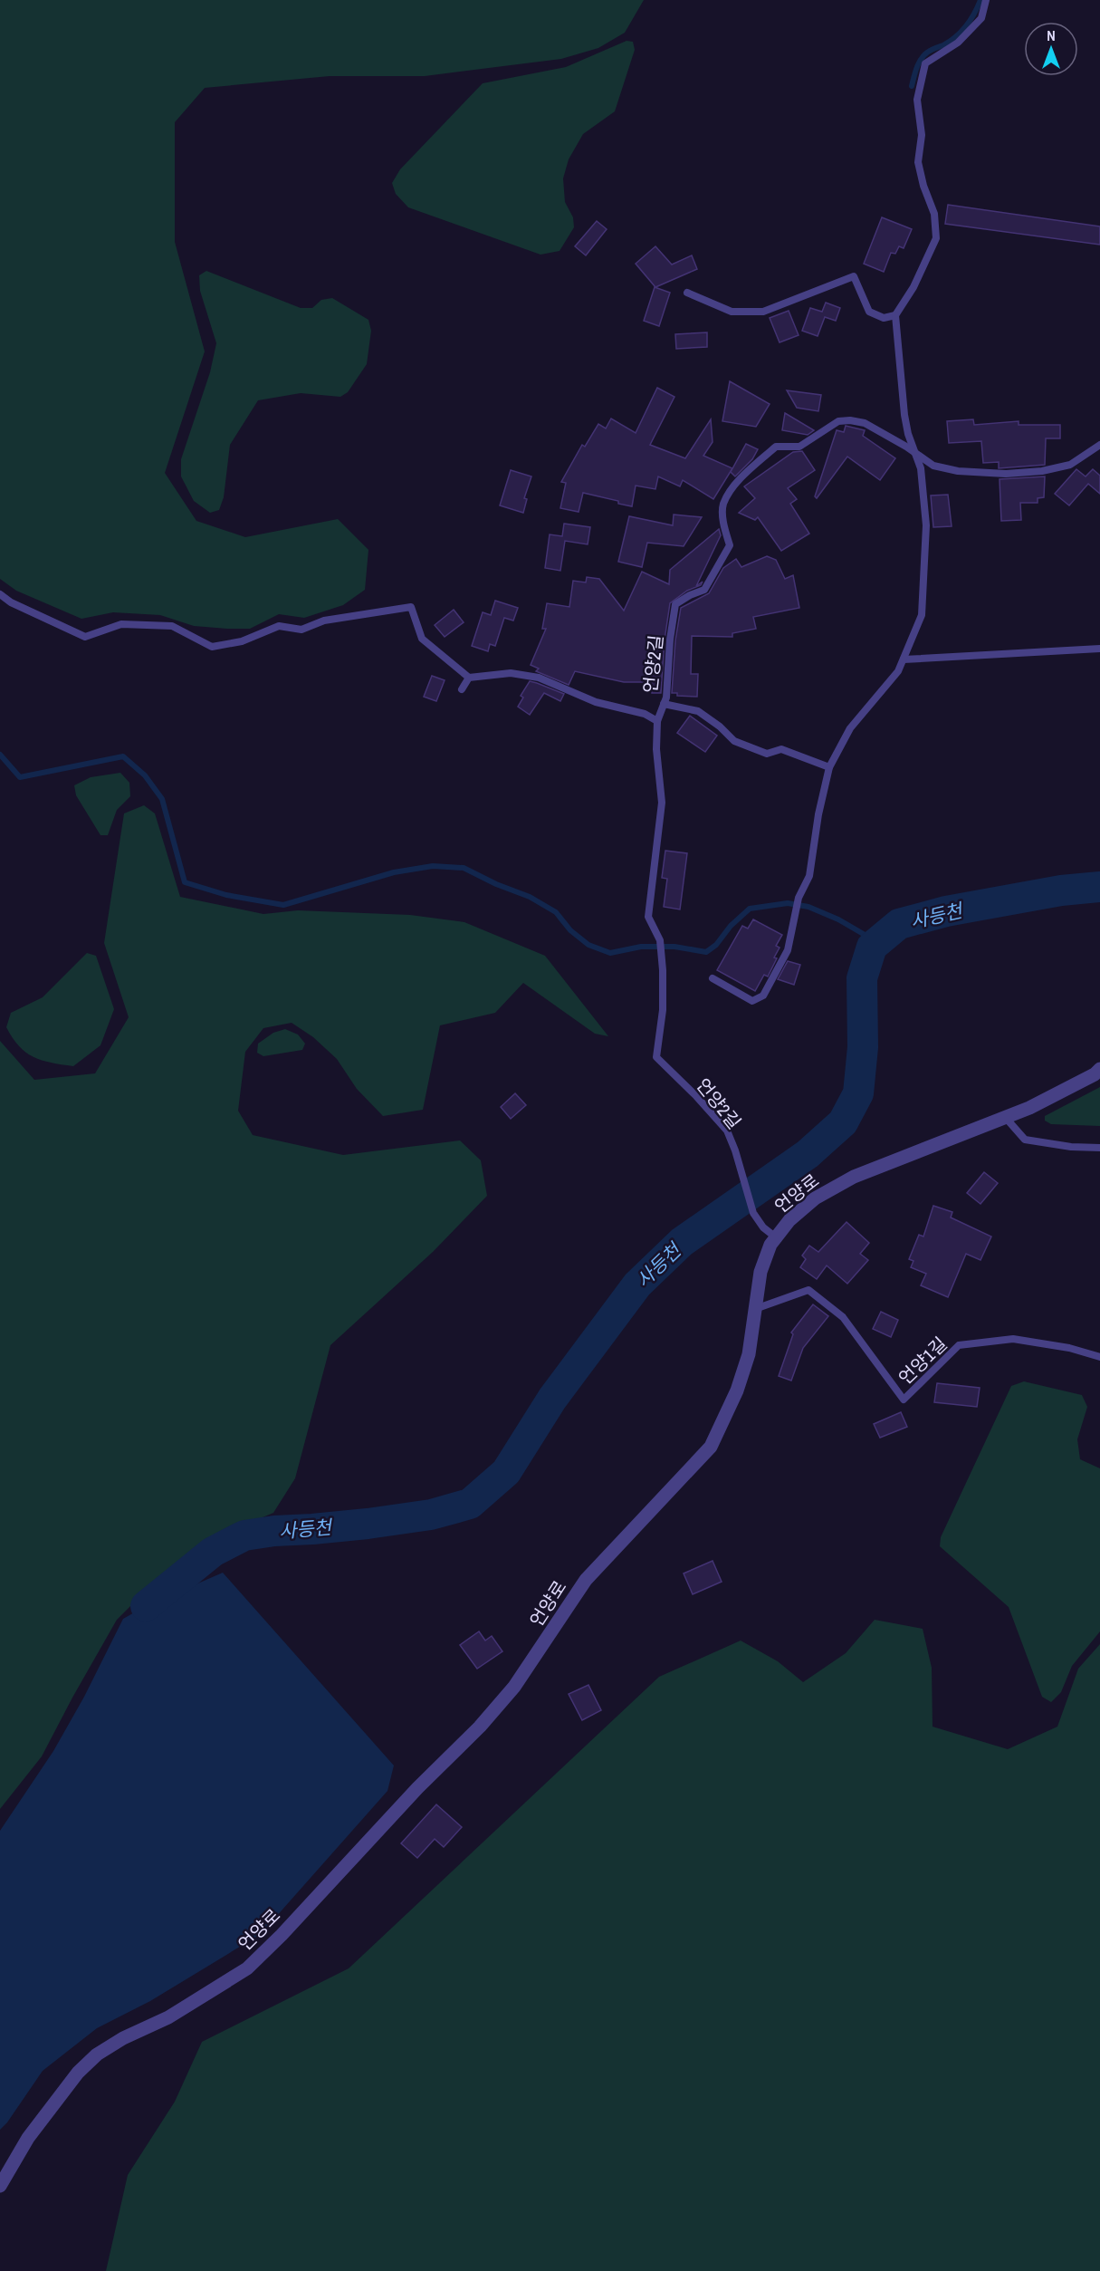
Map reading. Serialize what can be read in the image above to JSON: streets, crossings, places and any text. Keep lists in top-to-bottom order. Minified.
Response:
{"streets":{"street":["언양로"],"lane":["언양2길","언양1길"]},"crossings":[["언양2길","언양로"],["언양로","언양1길"]],"water":["사등천"],"north":"top"}
